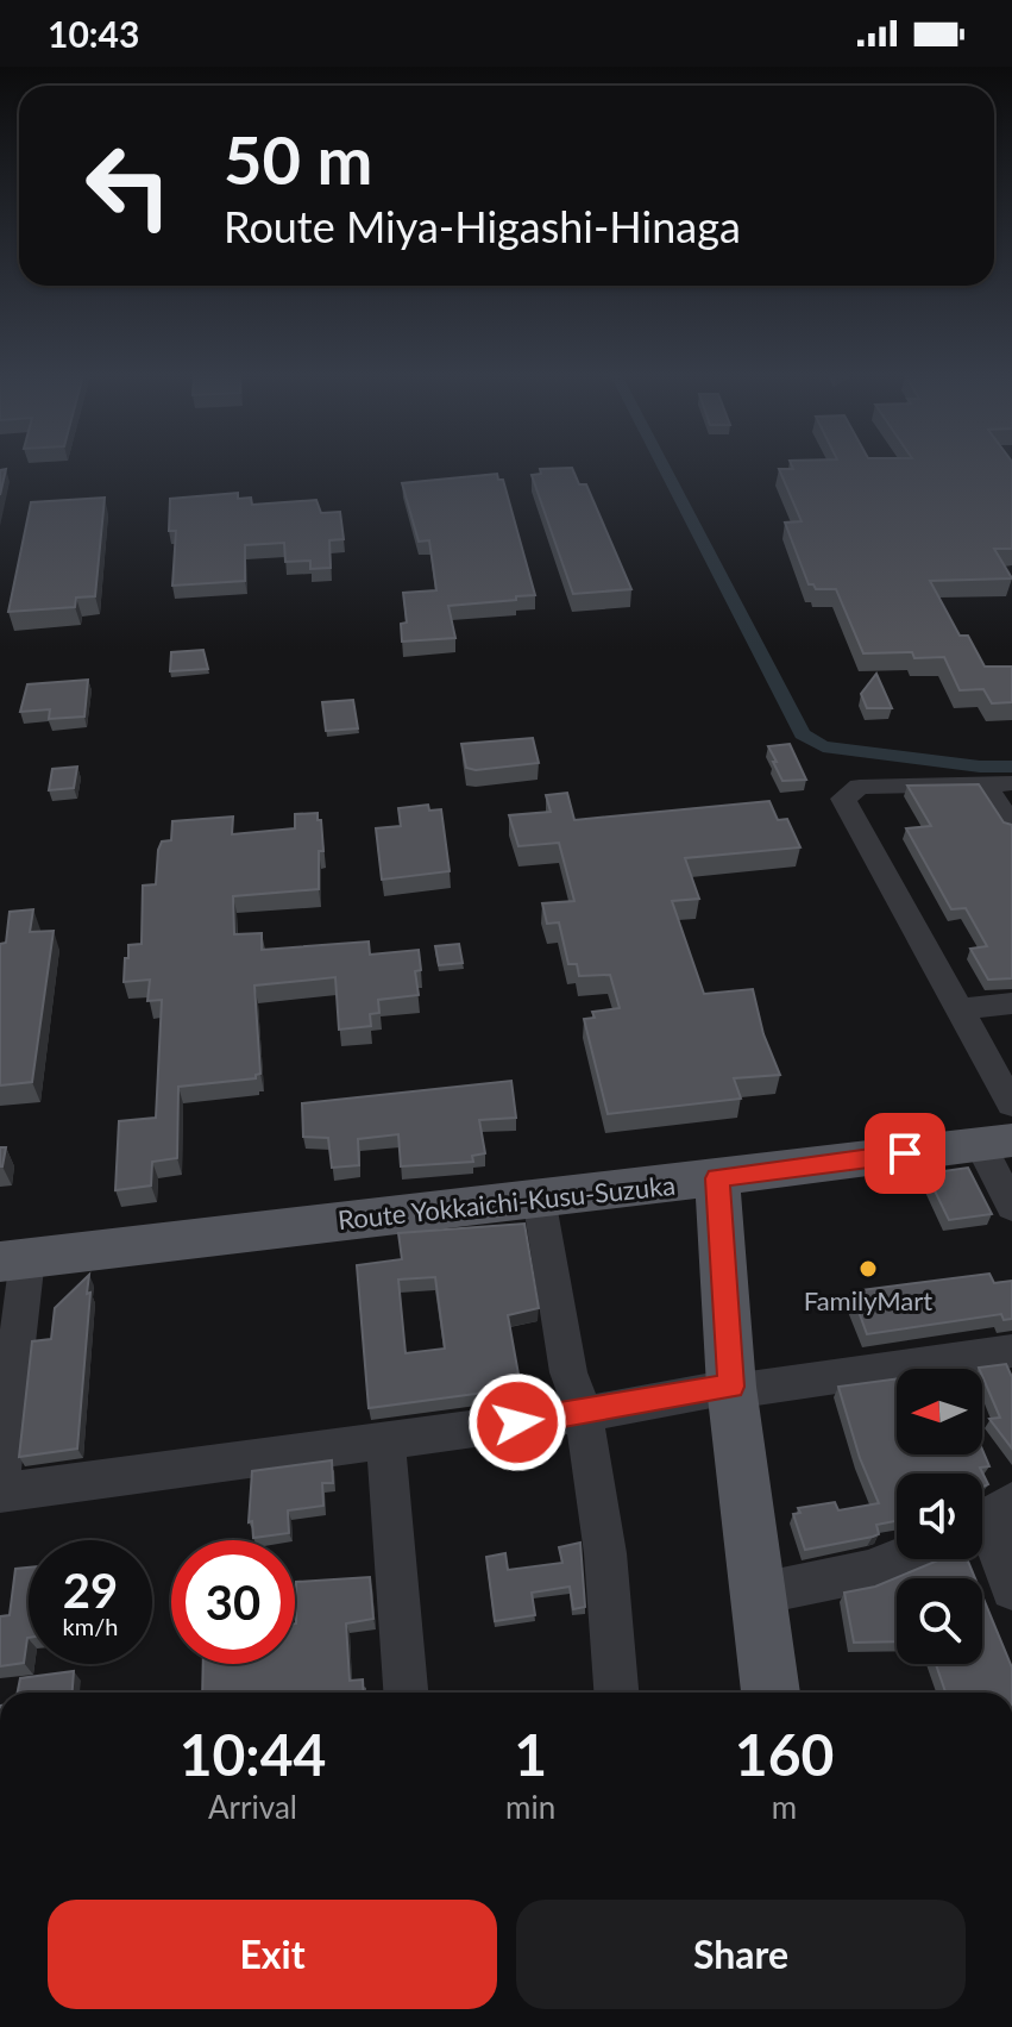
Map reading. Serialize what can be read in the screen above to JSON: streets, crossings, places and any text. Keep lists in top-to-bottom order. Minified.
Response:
{"streets":{"main road":["Route Yokkaichi-Kusu-Suzuka"]},"places":["FamilyMart"],"north":"left","page":{"status":"10:43","turn":["50 m","Route Miya-Higashi-Hinaga"],"speed":"29 km/h","limit":"30","eta":["10:44","Arrival","1","min","160","m"],"buttons":["Exit","Share"]}}
